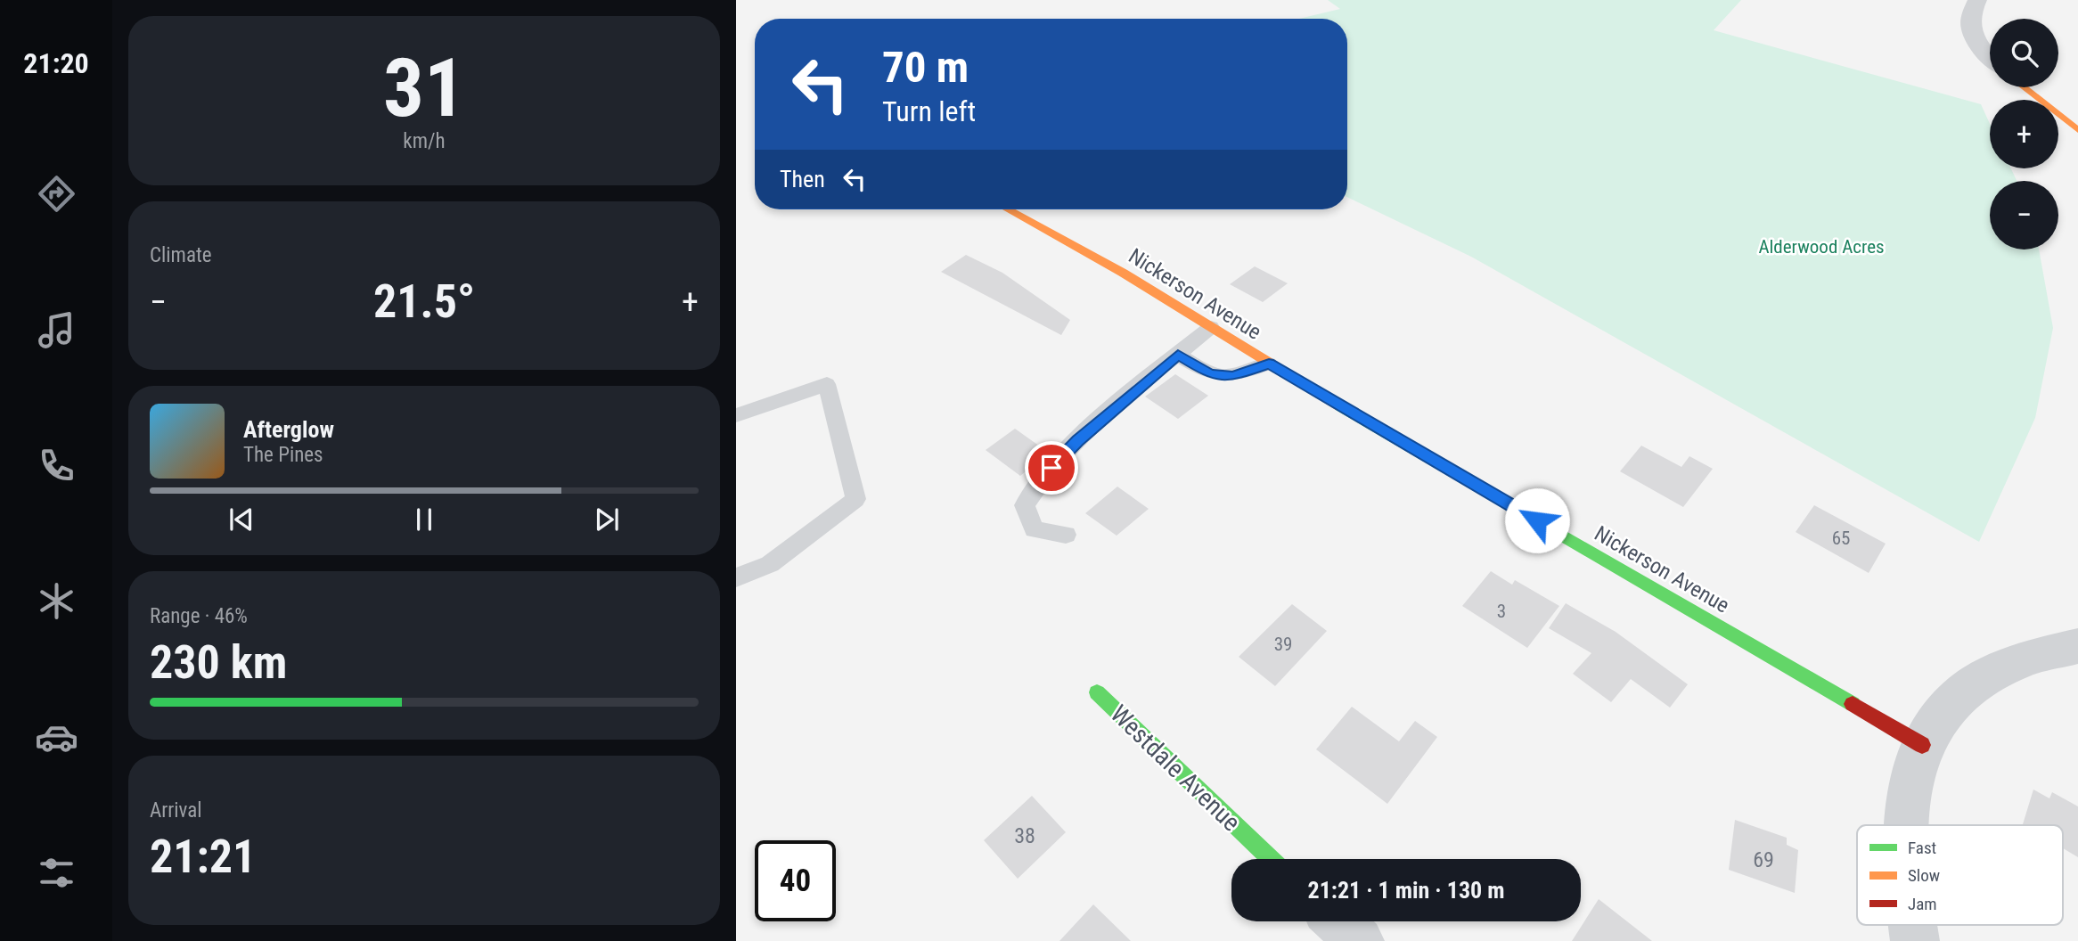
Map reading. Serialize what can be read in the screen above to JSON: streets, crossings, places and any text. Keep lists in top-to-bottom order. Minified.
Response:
{"streets":{"street":["Nickerson Avenue","Westdale Avenue"]},"parks":["Alderwood Acres"],"house_numbers":["65","3","39","38","69"],"legend":["Fast","Slow","Jam"],"page":{"tabs":"21:20","tile":[["31","km/h"],"Climate",["Range · 46%","230 km"],["Arrival","21:21"]],"map_buttons":["+","−"],"turn":["70 m","Turn left"],"then":"Then","heat":["−","21.5°","+"],"song":["Afterglow","The Pines"],"limit":"40","trip":"21:21 · 1 min · 130 m"}}
